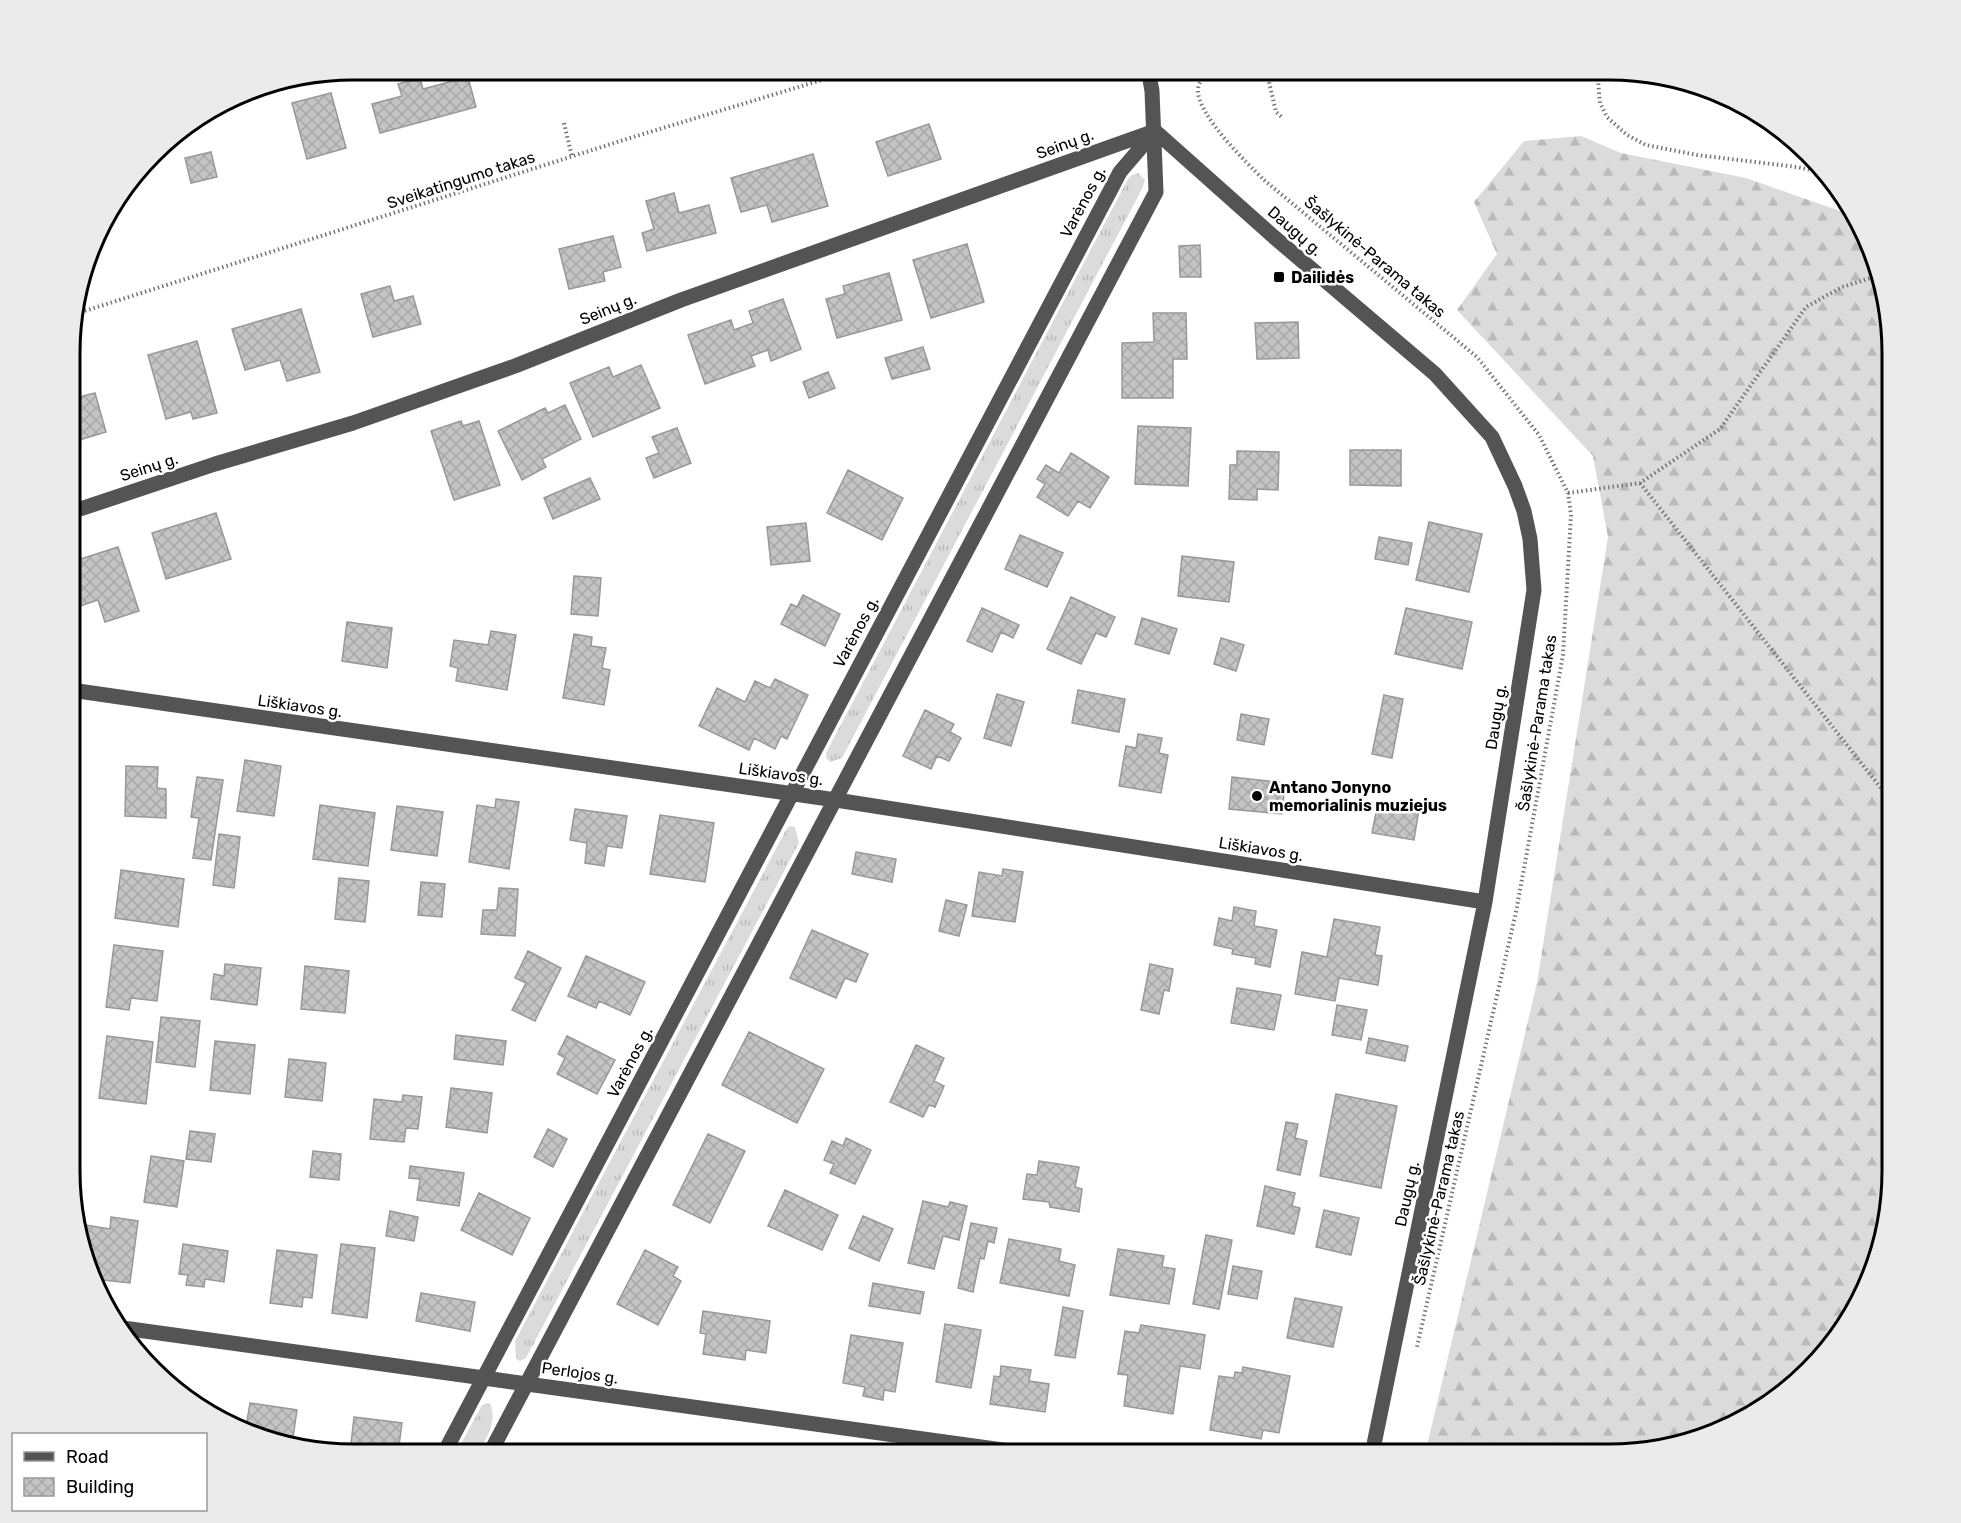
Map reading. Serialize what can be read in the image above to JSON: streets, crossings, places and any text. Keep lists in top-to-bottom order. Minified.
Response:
{"streets":{"street":["Seinų g.","Varėnos g.","Daugų g.","Liškiavos g.","Perlojos g."],"path":["Sveikatingumo takas","Šašlykinė-Parama takas"]},"crossings":[["Seinų g.","Varėnos g."],["Seinų g.","Daugų g."],["Varėnos g.","Daugų g."],["Varėnos g.","Liškiavos g."],["Varėnos g.","Perlojos g."],["Daugų g.","Liškiavos g."]],"places":{"transit":["Dailidės"],"other":["Antano Jonyno memorialinis muziejus"]},"legend":["Road","Building"]}
